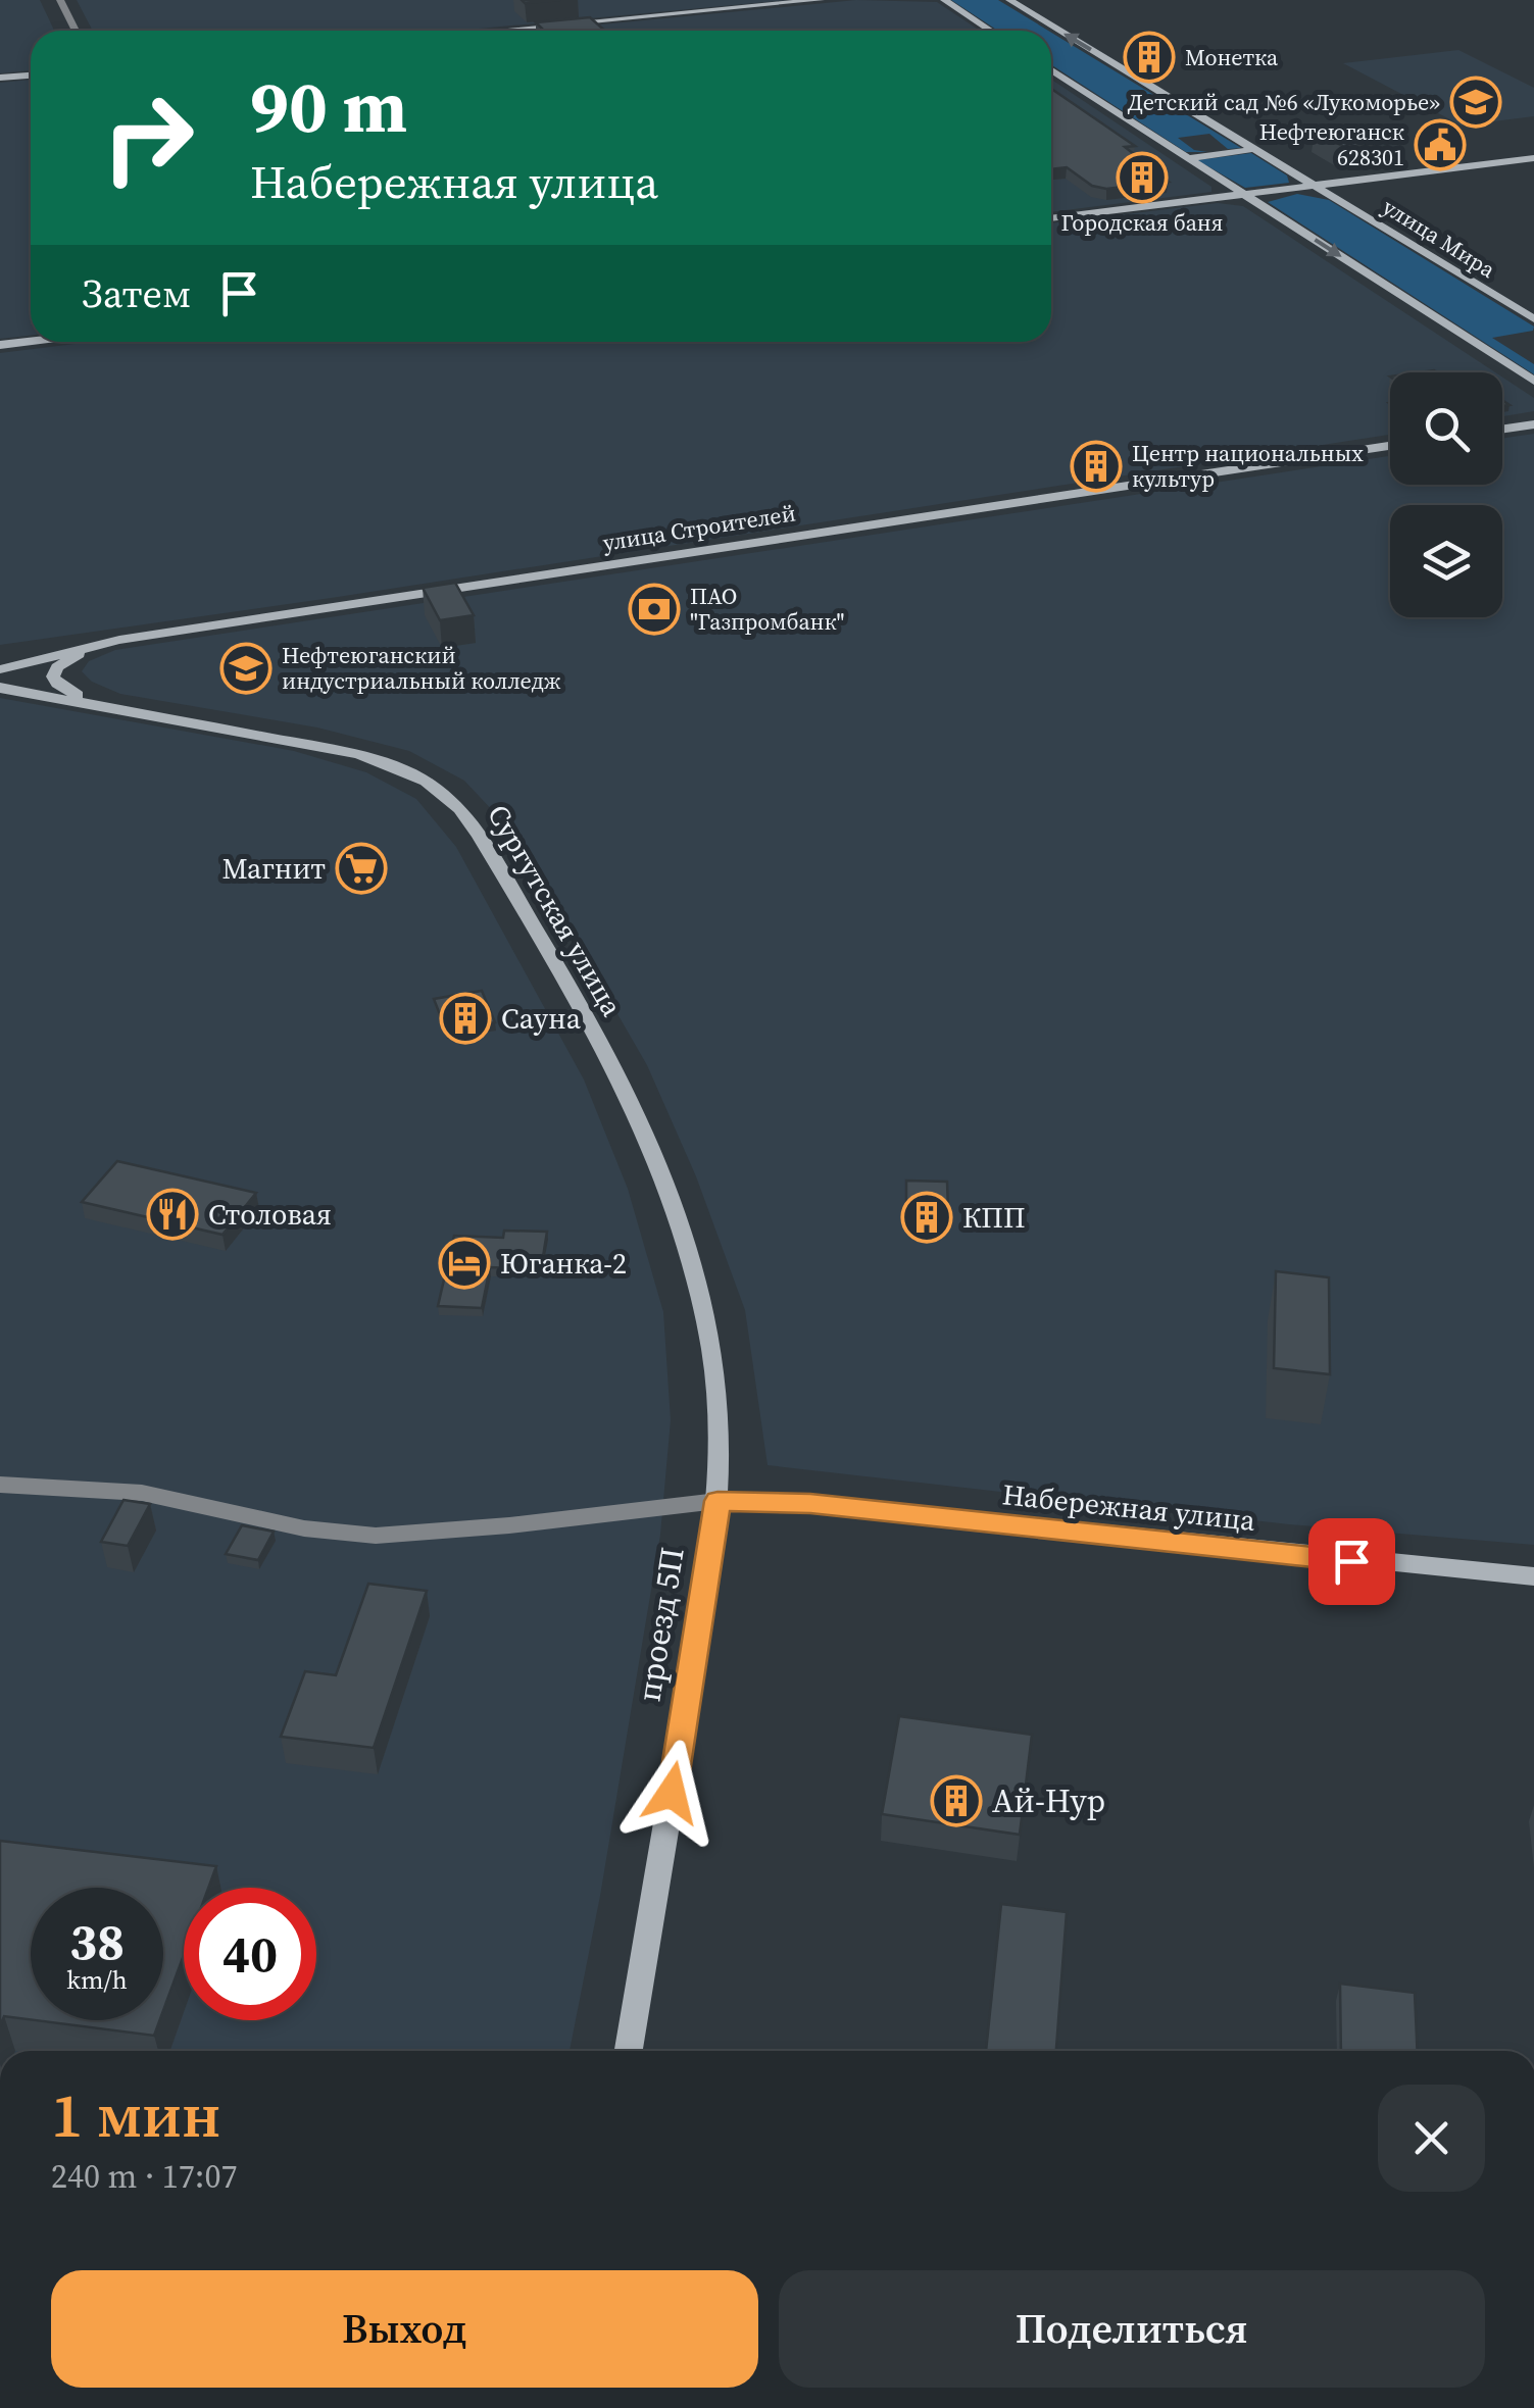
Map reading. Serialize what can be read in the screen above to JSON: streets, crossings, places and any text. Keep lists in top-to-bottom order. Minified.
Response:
{"streets":{"main road":["улица Мира","улица Строителей","Сургутская улица","Набережная улица","проезд 5П"]},"crossings":[["Сургутская улица","Набережная улица"],["Сургутская улица","проезд 5П"],["Набережная улица","проезд 5П"]],"places":{"building":["Монетка","Городская баня","Центр национальных культур","Сауна","КПП","Ай-Нур"],"school or university":["Детский сад №6 «Лукоморье»","Нефтеюганский индустриальный колледж"],"public building":["Нефтеюганск 628301"],"bank":["ПАО \"Газпромбанк\""],"supermarket":["Магнит"],"restaurant":["Столовая"],"hotel":["Юганка-2"]},"page":{"turn":["90 m","Набережная улица"],"then":"Затем","speed":"38 km/h","limit":"40","heading":["1 мин","240 m · 17:07"],"buttons":["Выход","Поделиться"]}}
